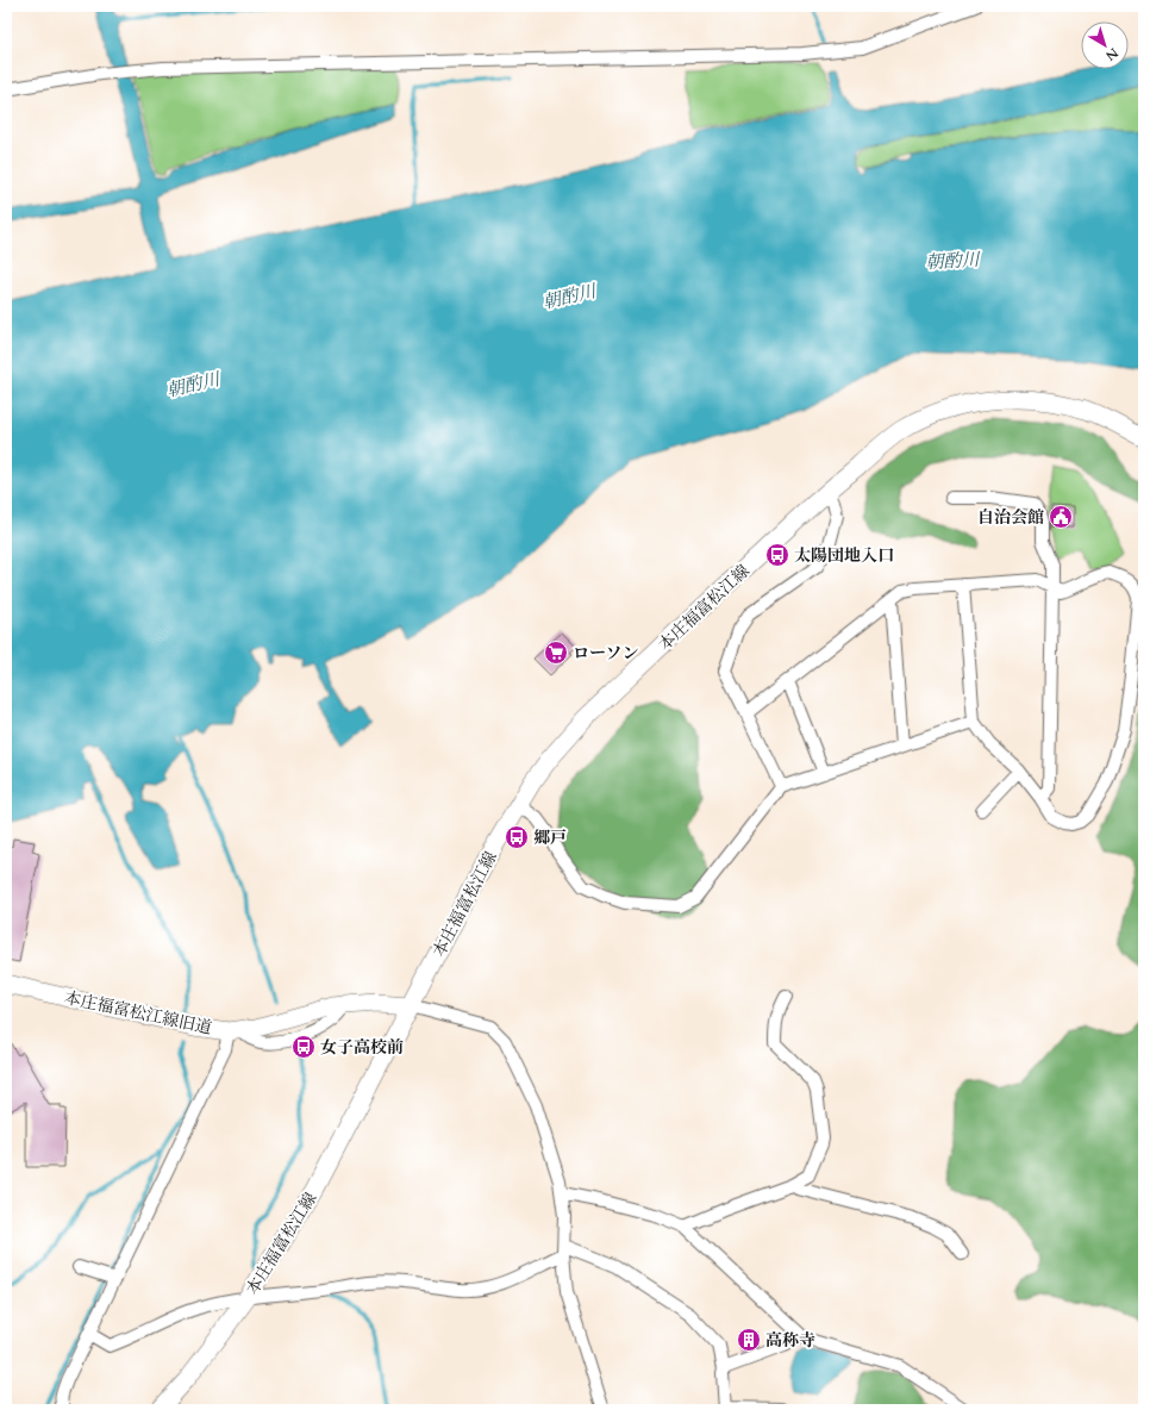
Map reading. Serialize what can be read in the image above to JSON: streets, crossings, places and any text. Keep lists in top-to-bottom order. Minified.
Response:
{"streets":{"main road":["本庄福富松江線","本庄福富松江線旧道"]},"crossings":[["本庄福富松江線","本庄福富松江線旧道"]],"water":["朝酌川"],"places":{"public building":["自治会館"],"bus stop":["太陽団地入口","郷戸","女子高校前"],"supermarket":["ローソン"],"building":["高称寺"]},"north":"bottom right"}
